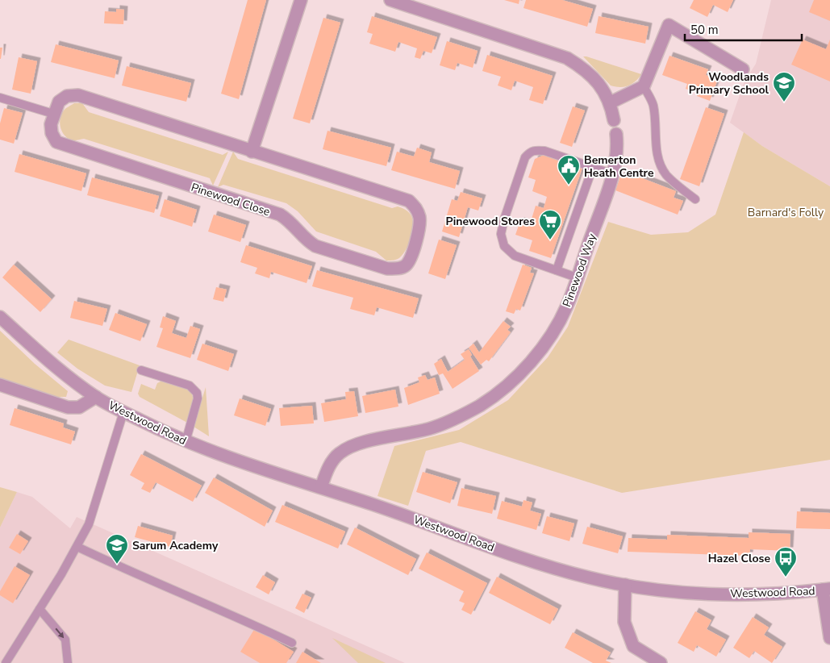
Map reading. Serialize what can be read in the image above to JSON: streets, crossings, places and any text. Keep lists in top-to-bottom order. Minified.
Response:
{"streets":{"street":["Pinewood Close","Pinewood Way","Westwood Road"]},"crossings":[["Pinewood Way","Westwood Road"]],"parks":["Barnard's Folly"],"places":{"school or university":["Woodlands Primary School","Sarum Academy"],"public building":["Bemerton Heath Centre"],"supermarket":["Pinewood Stores"],"bus stop":["Hazel Close"]},"scale_bar":"50 m"}
